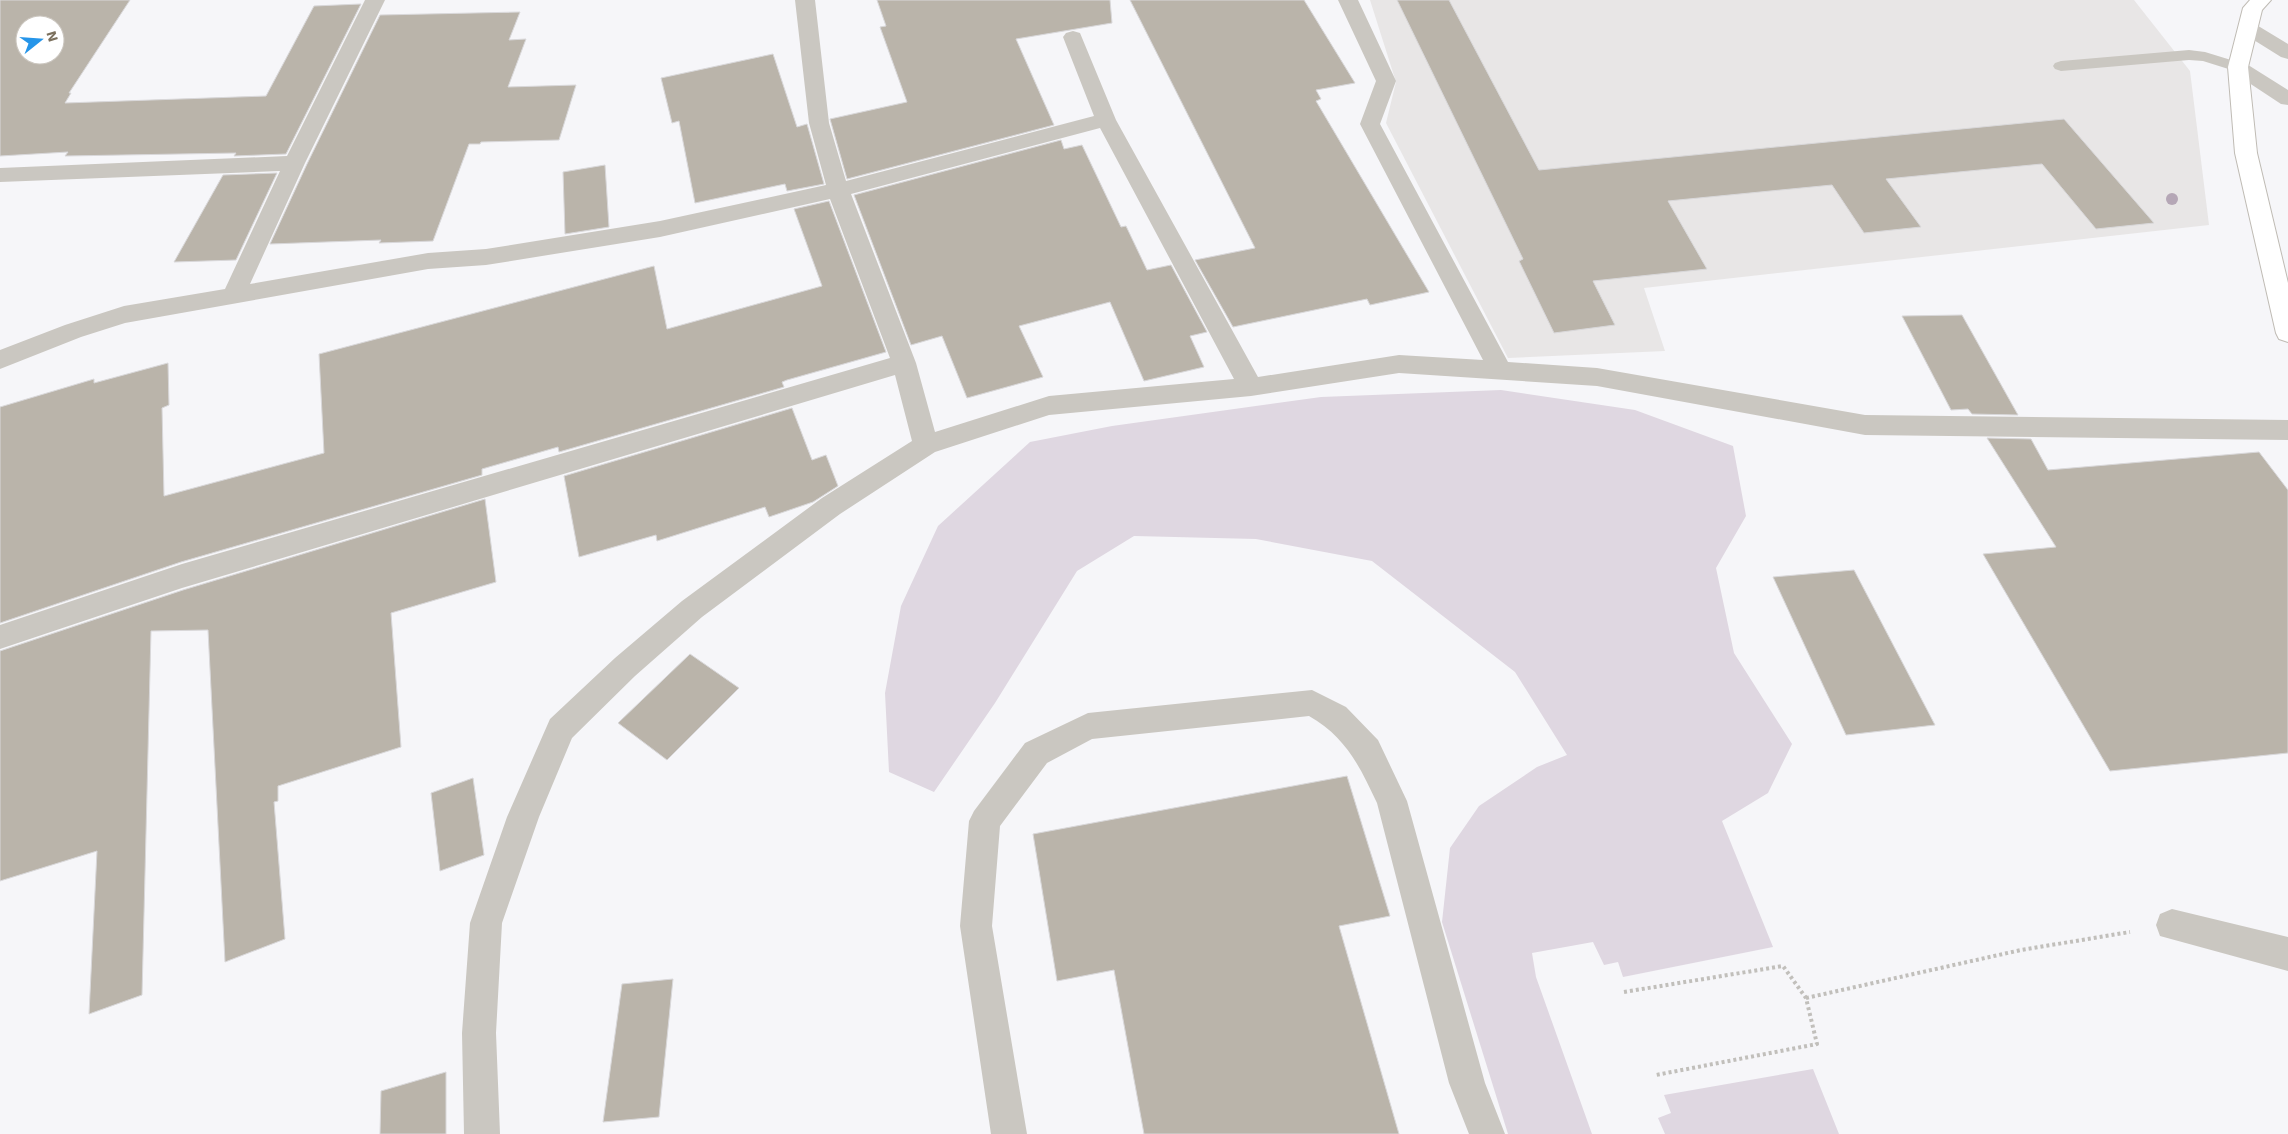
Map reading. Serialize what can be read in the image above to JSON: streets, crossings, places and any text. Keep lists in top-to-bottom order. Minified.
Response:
{"north":"right"}
